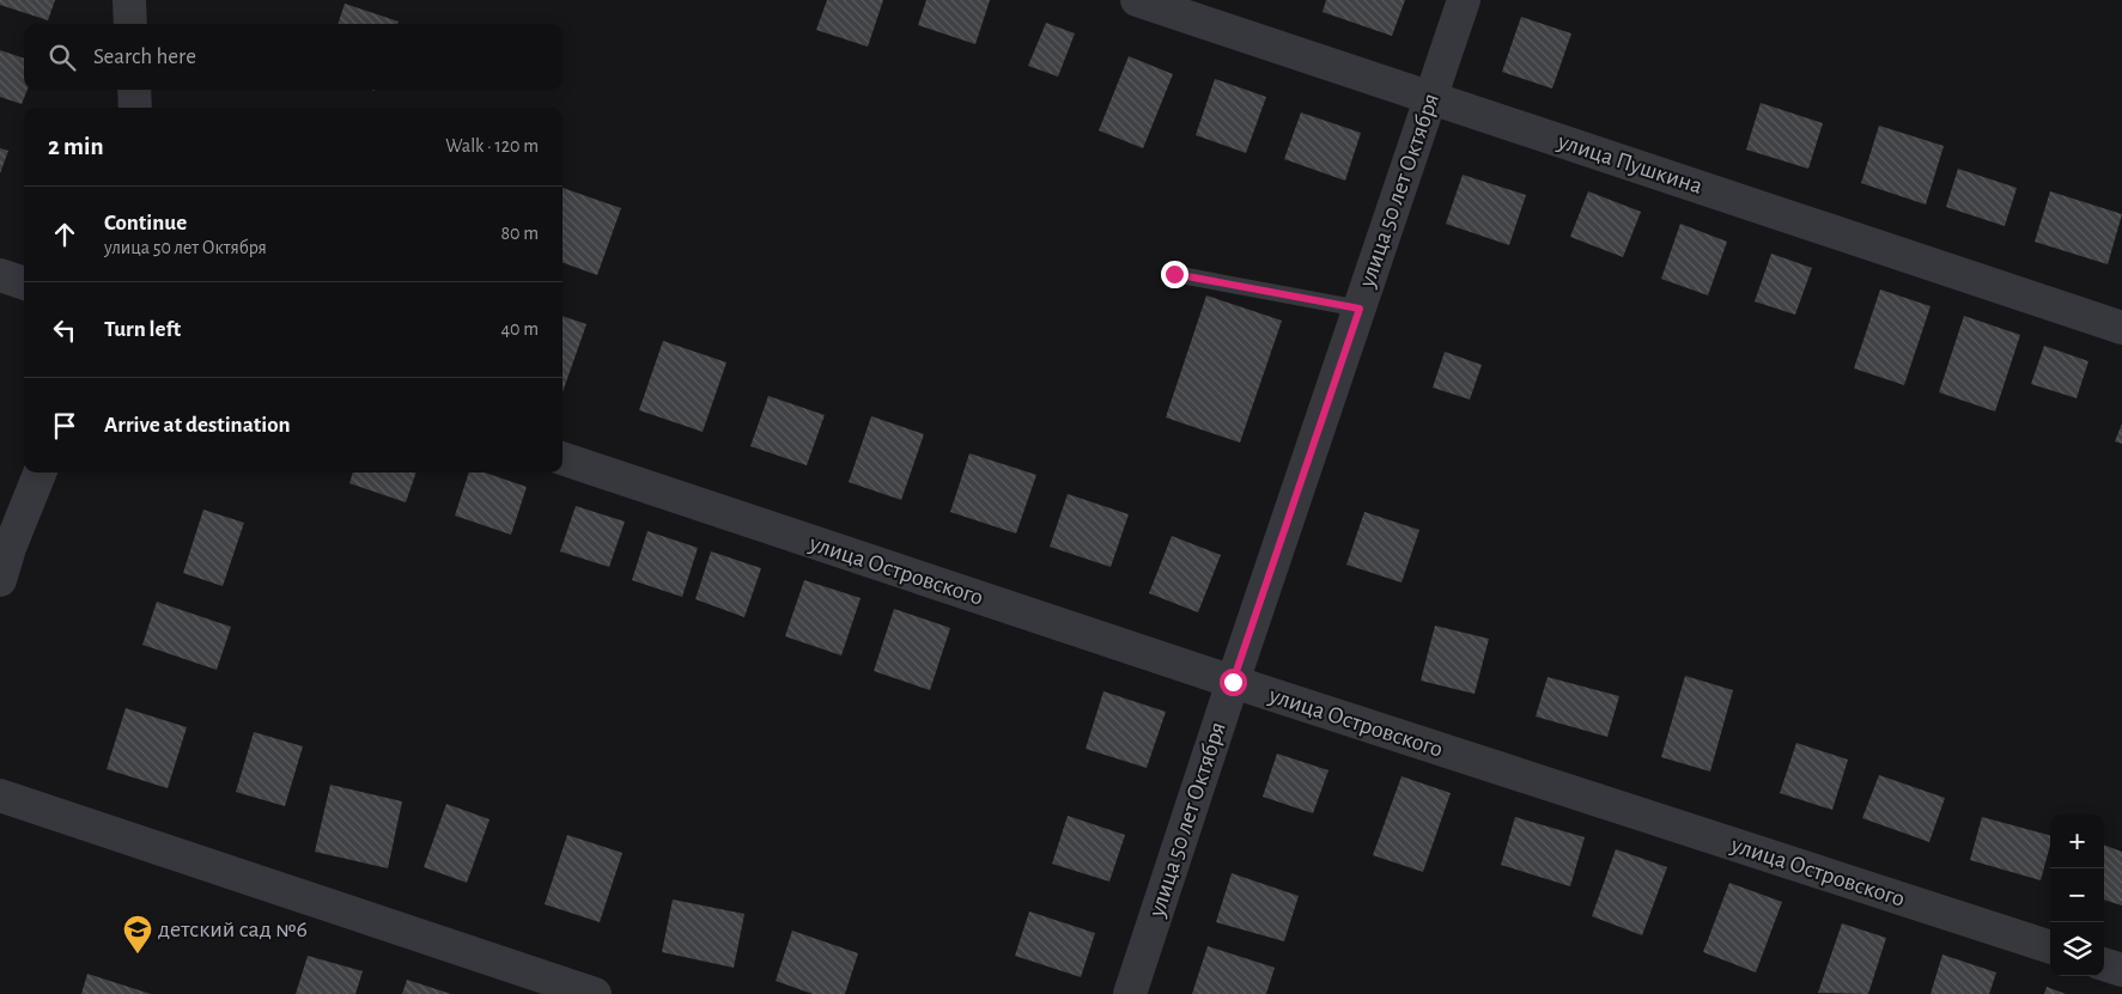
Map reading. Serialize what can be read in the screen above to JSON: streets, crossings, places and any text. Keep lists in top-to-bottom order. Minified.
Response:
{"streets":{"street":["улица Пушкина","улица 50 лет Октября","улица Островского"]},"crossings":[["улица Пушкина","улица 50 лет Октября"],["улица 50 лет Октября","улица Островского"]],"places":{"school or university":["детский сад №6"]},"page":{"search":"Search here","heading":["2 min","Walk · 120 m"],"list":[["Continue","улица 50 лет Октября","80 m"],["Turn left","40 m"],"Arrive at destination"],"map_buttons":["+","−"]}}
